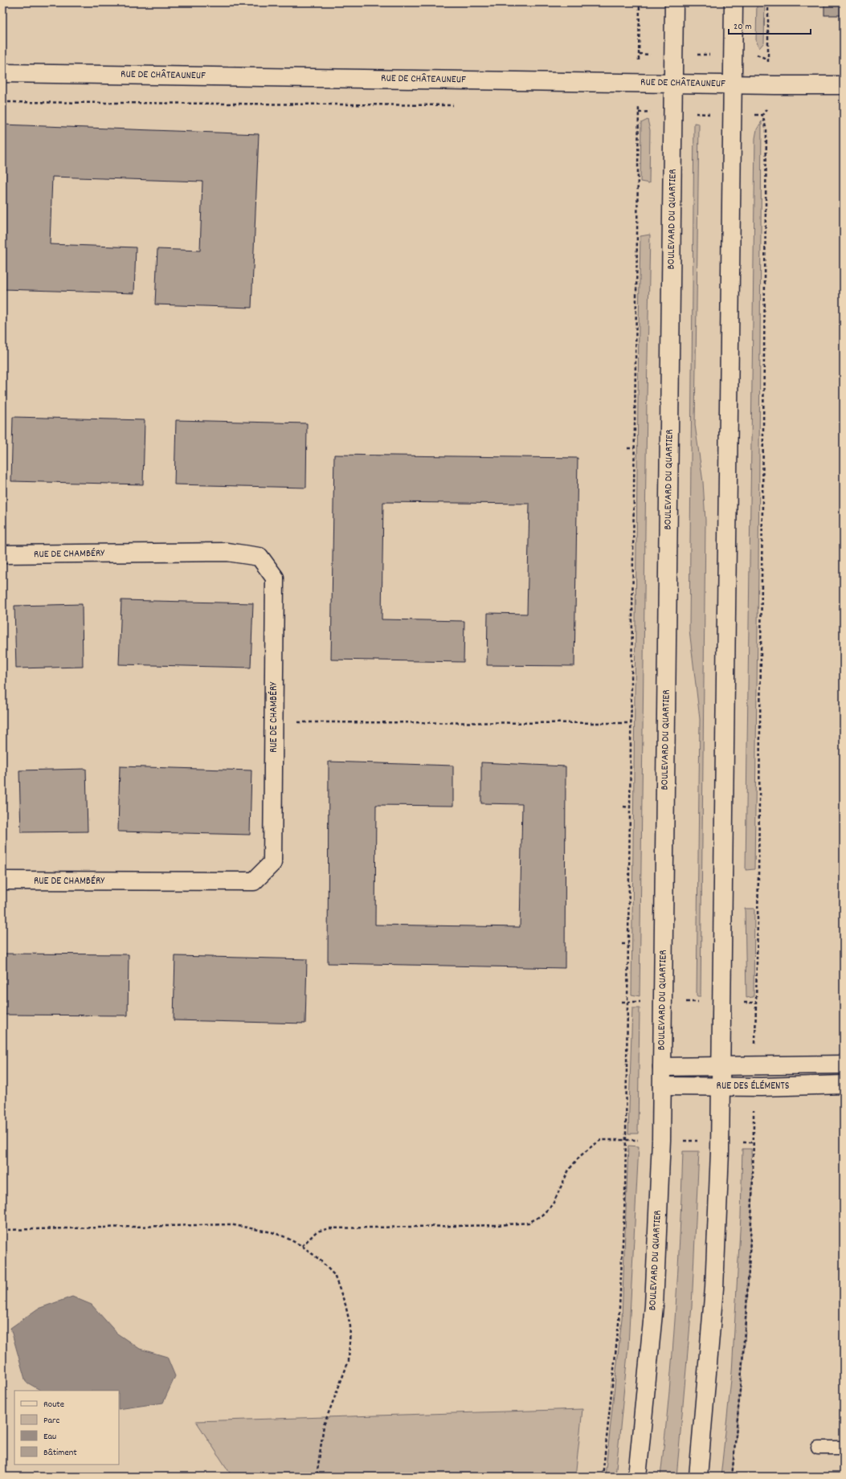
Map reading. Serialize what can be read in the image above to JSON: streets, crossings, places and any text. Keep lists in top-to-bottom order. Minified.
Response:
{"streets":{"main road":["RUE DE CHÂTEAUNEUF","BOULEVARD DU QUARTIER","RUE DE CHAMBÉRY","RUE DES ÉLÉMENTS"]},"crossings":[["RUE DE CHÂTEAUNEUF","BOULEVARD DU QUARTIER"],["BOULEVARD DU QUARTIER","RUE DES ÉLÉMENTS"]],"legend":["Route","Parc","Eau","Bâtiment"],"scale_bar":"20 m"}
